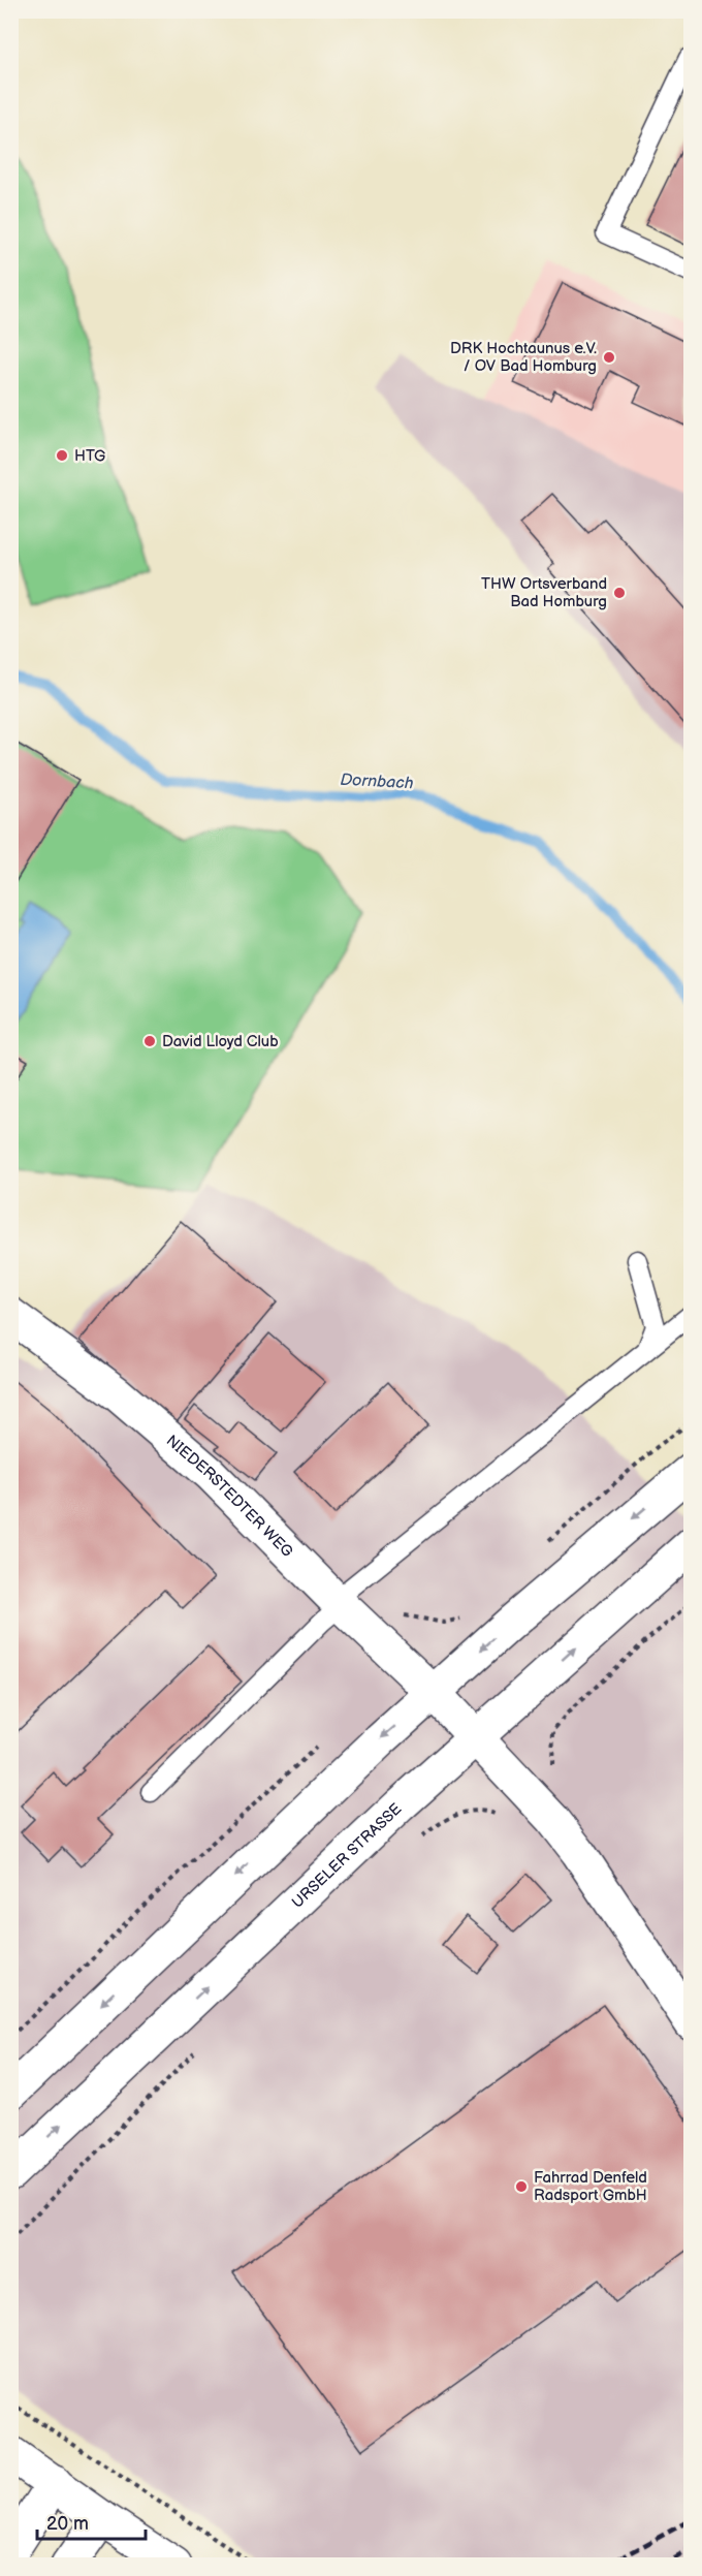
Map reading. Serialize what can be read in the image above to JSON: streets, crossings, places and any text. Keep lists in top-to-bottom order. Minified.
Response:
{"streets":{"street":["NIEDERSTEDTER WEG","URSELER STRASSE"]},"crossings":[["NIEDERSTEDTER WEG","URSELER STRASSE"]],"water":["Dornbach"],"places":["DRK Hochtaunus e.V. / OV Bad Homburg","HTG","THW Ortsverband Bad Homburg","David Lloyd Club","Fahrrad Denfeld Radsport GmbH"],"scale_bar":"20 m"}
